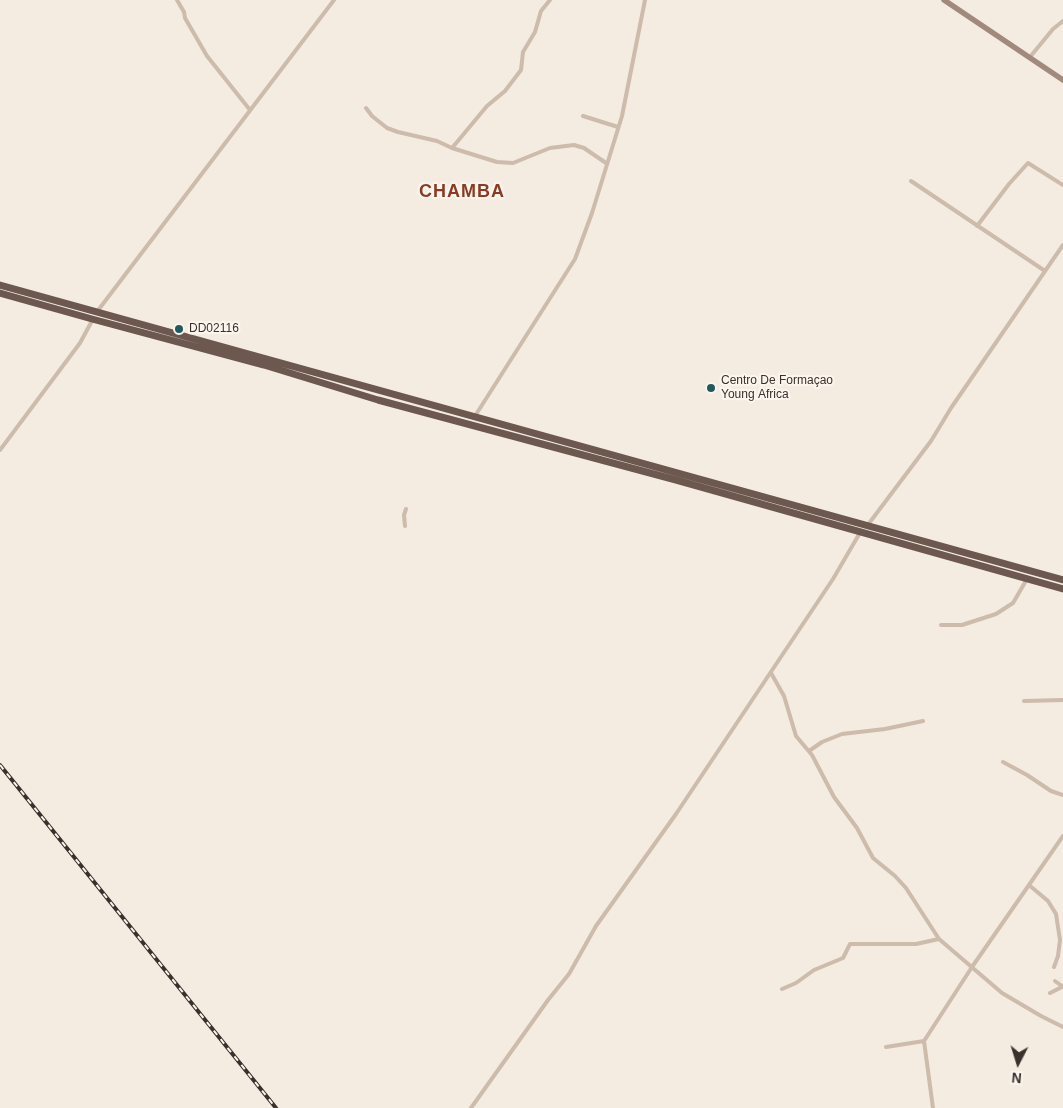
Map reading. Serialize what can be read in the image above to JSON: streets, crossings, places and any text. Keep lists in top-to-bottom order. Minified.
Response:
{"districts":["CHAMBA"],"places":["DD02116","Centro De Formaçao Young Africa"],"north":"bottom"}
